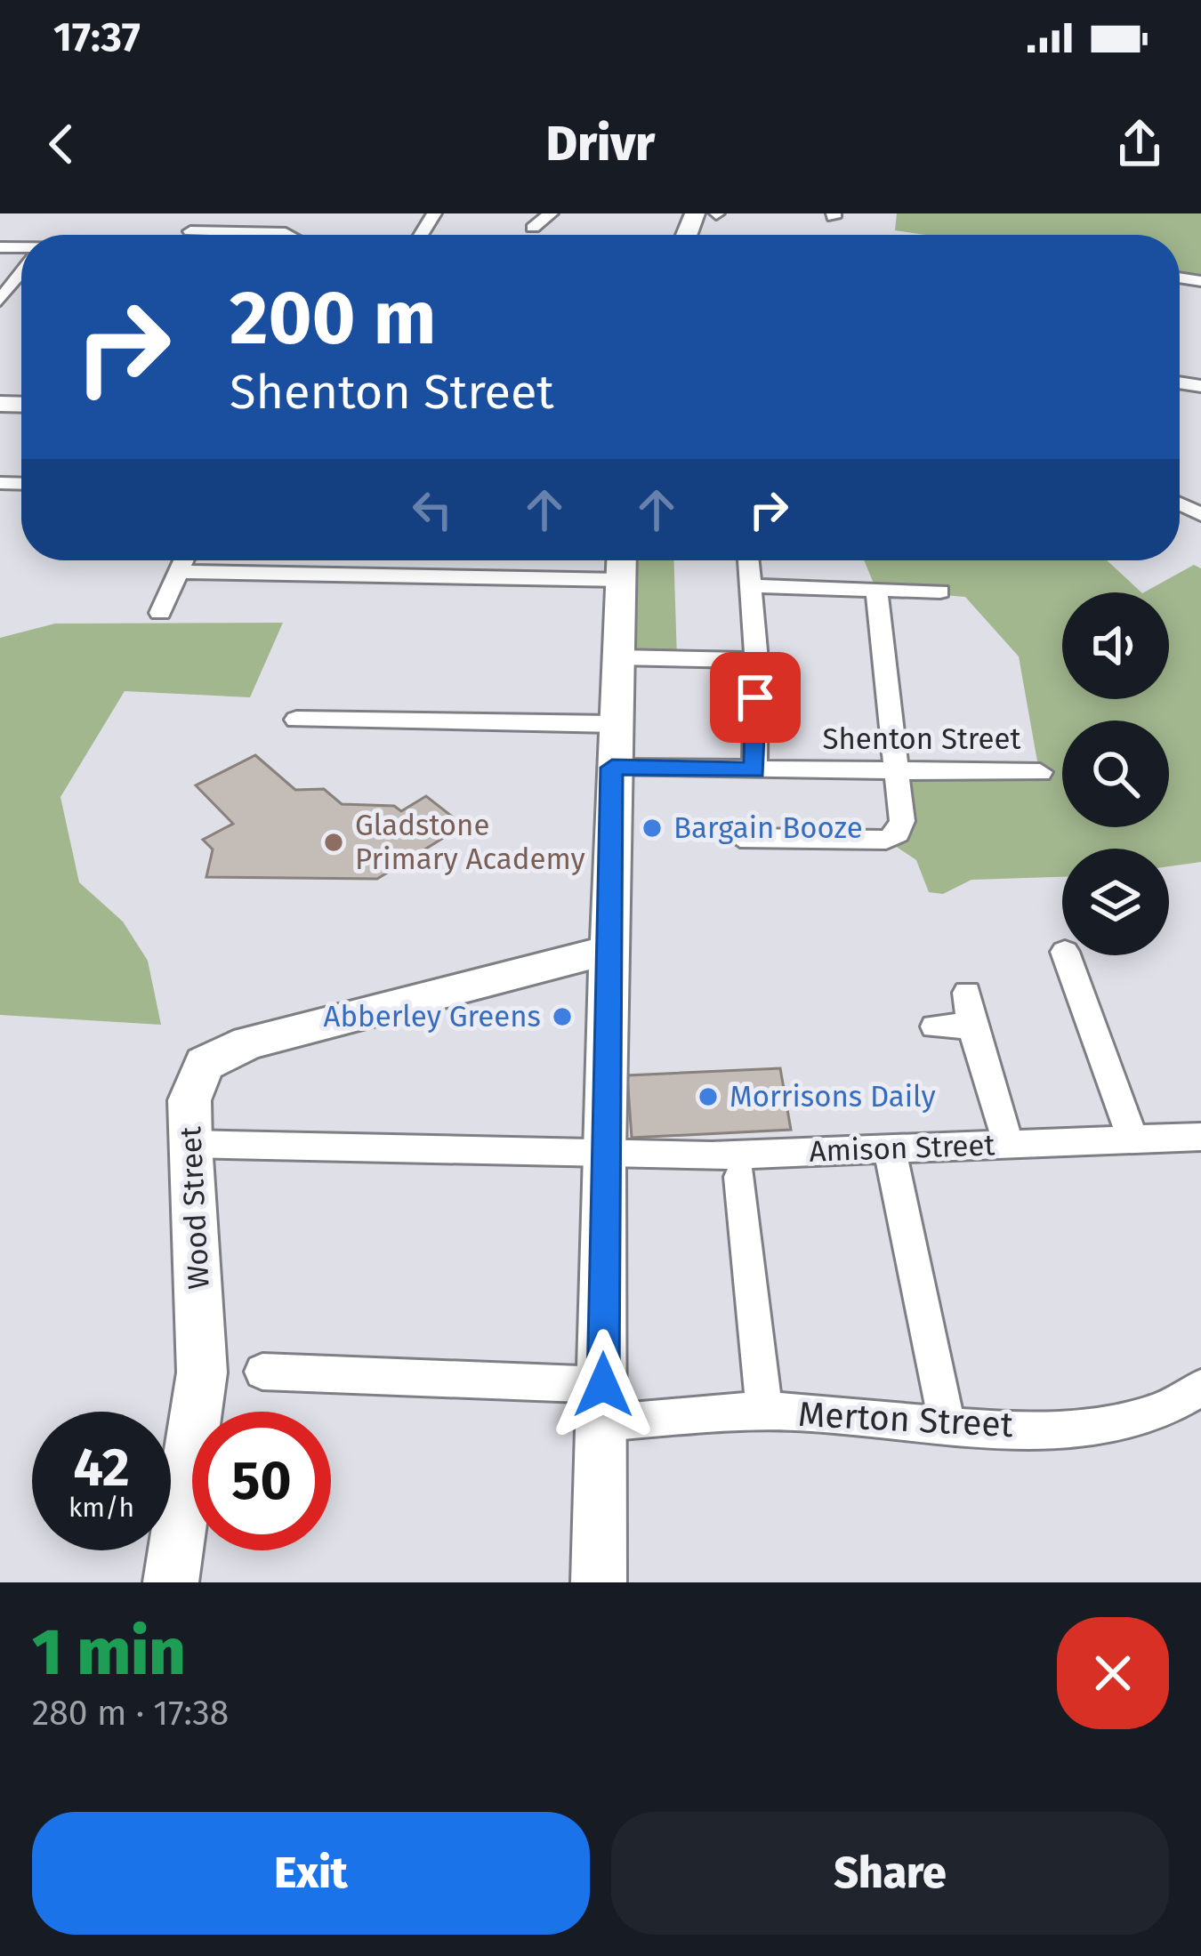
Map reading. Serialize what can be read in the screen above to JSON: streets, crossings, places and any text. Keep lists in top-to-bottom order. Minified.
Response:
{"streets":{"main road":["Wood Street"],"street":["Shenton Street","Amison Street","Merton Street"]},"crossings":[["Amison Street","Wood Street"]],"places":["Bargain Booze","Gladstone Primary Academy","Abberley Greens","Morrisons Daily"],"page":{"status":"17:37","header":"Drivr","turn":["200 m","Shenton Street"],"speed":"42 km/h","limit":"50","heading":["1 min","280 m · 17:38"],"buttons":["Exit","Share"]}}
